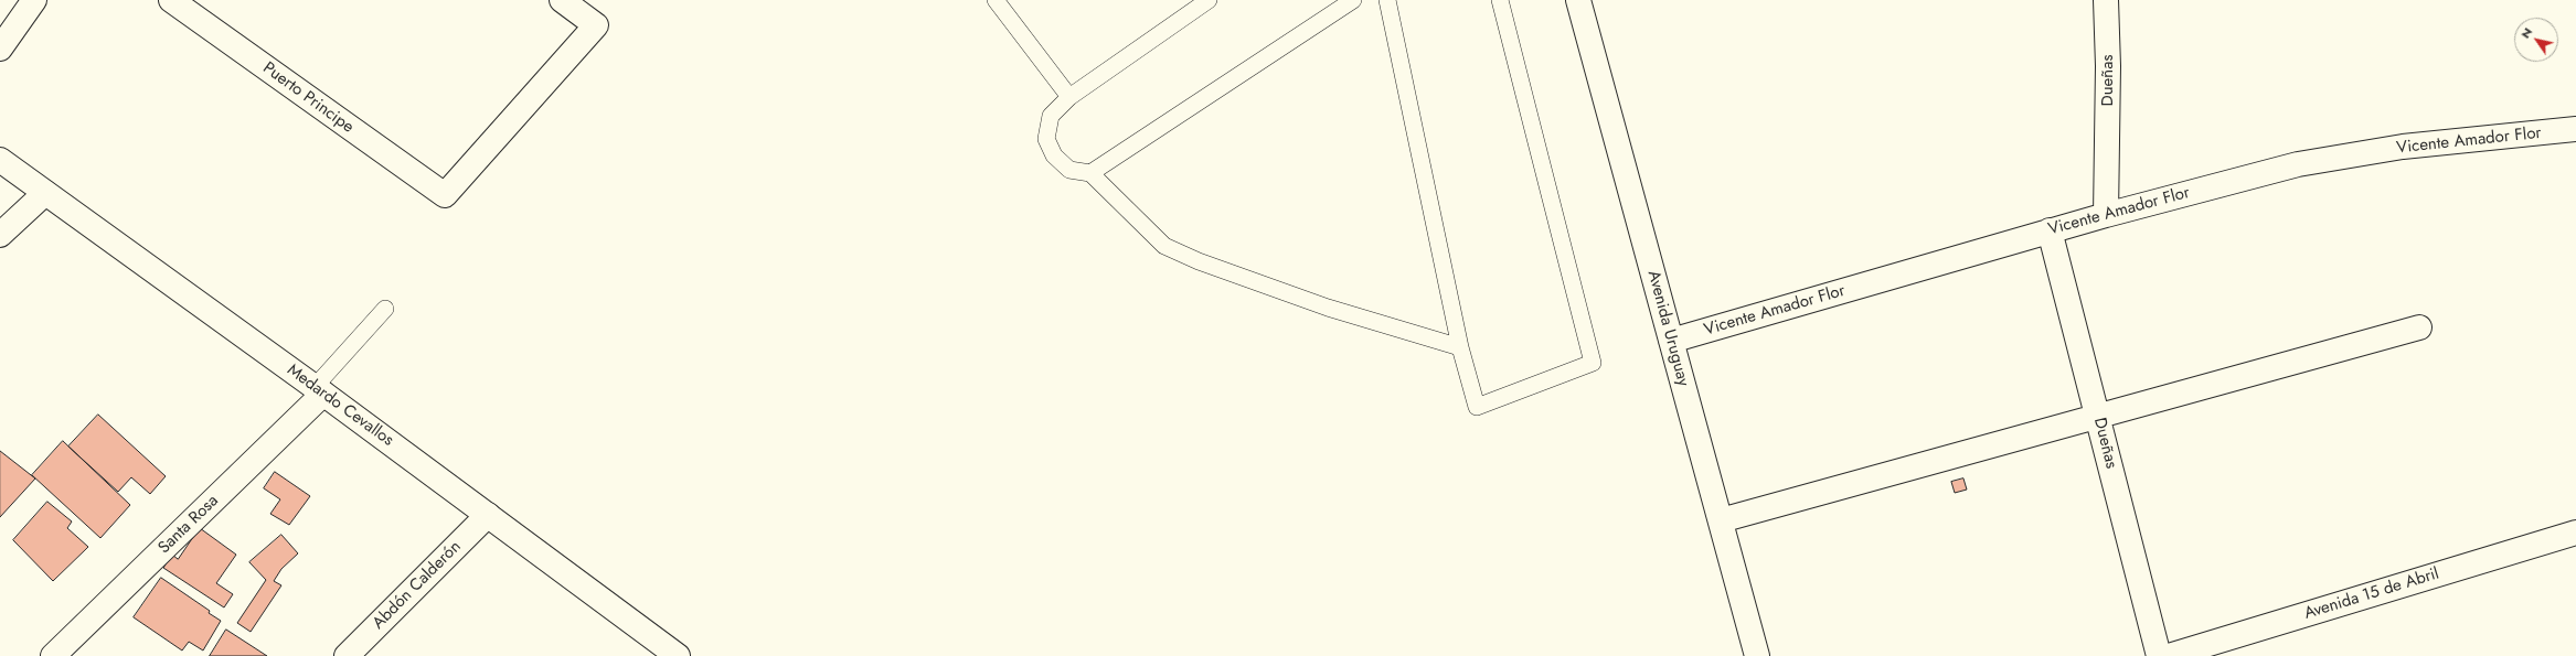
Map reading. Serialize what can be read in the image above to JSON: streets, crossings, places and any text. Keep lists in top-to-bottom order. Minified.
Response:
{"streets":{"street":["Dueñas","Puerto Principe","Vicente Amador Flor","Avenida Uruguay","Medardo Cevallos","Santa Rosa","Abdón Calderón","Avenida 15 de Abril"]},"crossings":[["Dueñas","Vicente Amador Flor"],["Vicente Amador Flor","Avenida Uruguay"],["Medardo Cevallos","Santa Rosa"],["Medardo Cevallos","Abdón Calderón"]],"north":"top left"}
